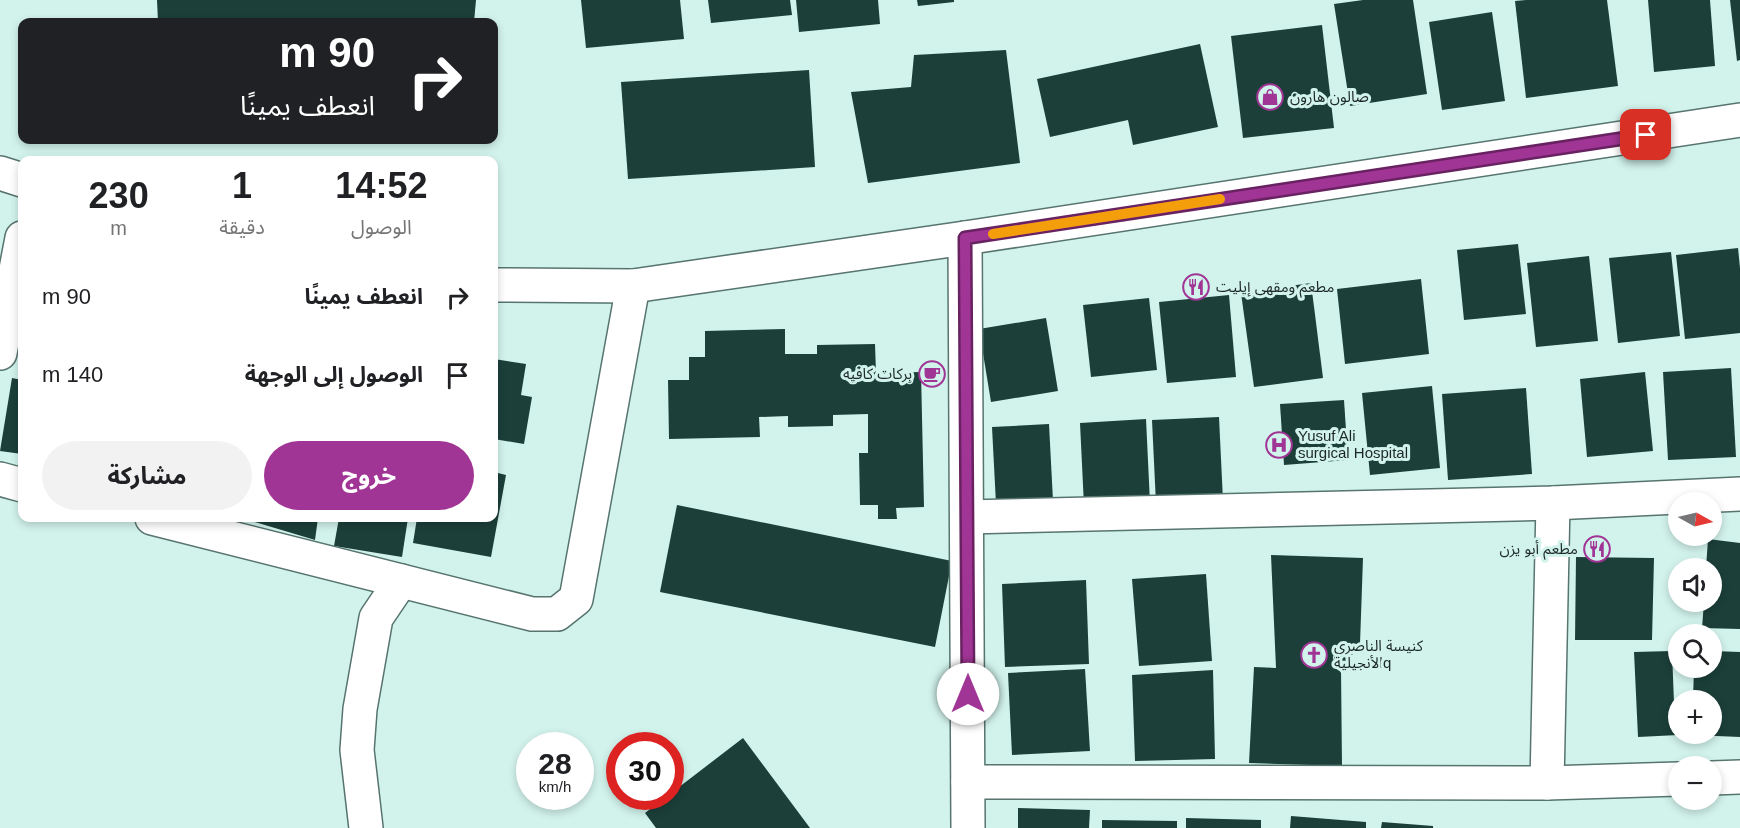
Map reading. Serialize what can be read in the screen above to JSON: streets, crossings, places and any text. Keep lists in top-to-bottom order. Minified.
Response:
{"places":{"shop":["صالون هارون"],"restaurant":["مطعم ومقهى إيليت","مطعم أبو يزن"],"cafe":["بركات كافيه"],"hospital":["Yusuf Ali surgical Hospital"],"church":["كنيسة الناصري الأنجيليةq"]},"north":"right","page":{"turn":["90 m","انعطف يمينًا"],"eta":["14:52","الوصول","1","دقيقة","230","m"],"list":[{"name":"انعطف يمينًا","value":"90 m"},{"name":"الوصول إلى الوجهة","value":"140 m"}],"buttons":["خروج","مشاركة"],"map_buttons":["+","−"],"speed":"28 km/h","limit":"30"}}
